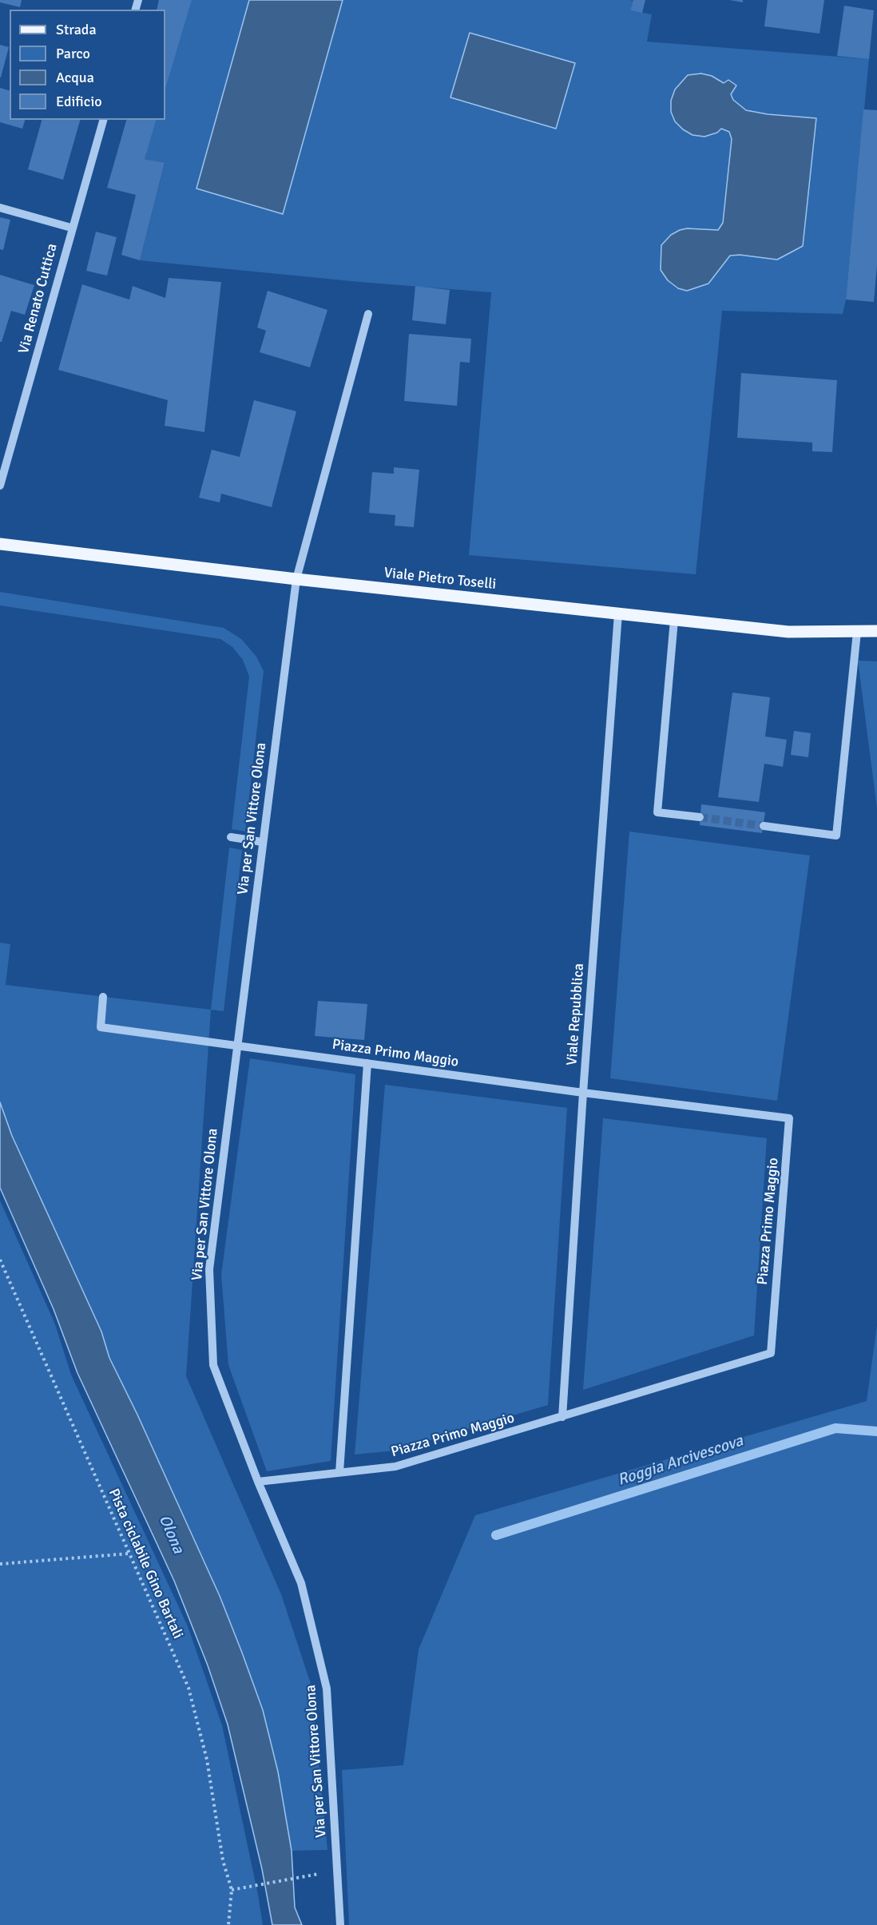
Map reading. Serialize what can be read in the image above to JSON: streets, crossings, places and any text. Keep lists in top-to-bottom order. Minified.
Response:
{"streets":{"main road":["Viale Pietro Toselli"],"street":["Via Renato Cuttica","Via per San Vittore Olona","Viale Repubblica","Piazza Primo Maggio"],"path":["Pista ciclabile Gino Bartali"]},"crossings":[["Viale Pietro Toselli","Via per San Vittore Olona"],["Viale Pietro Toselli","Viale Repubblica"],["Via per San Vittore Olona","Piazza Primo Maggio"],["Viale Repubblica","Piazza Primo Maggio"]],"water":["Roggia Arcivescova","Olona"],"legend":["Strada","Parco","Acqua","Edificio"]}
